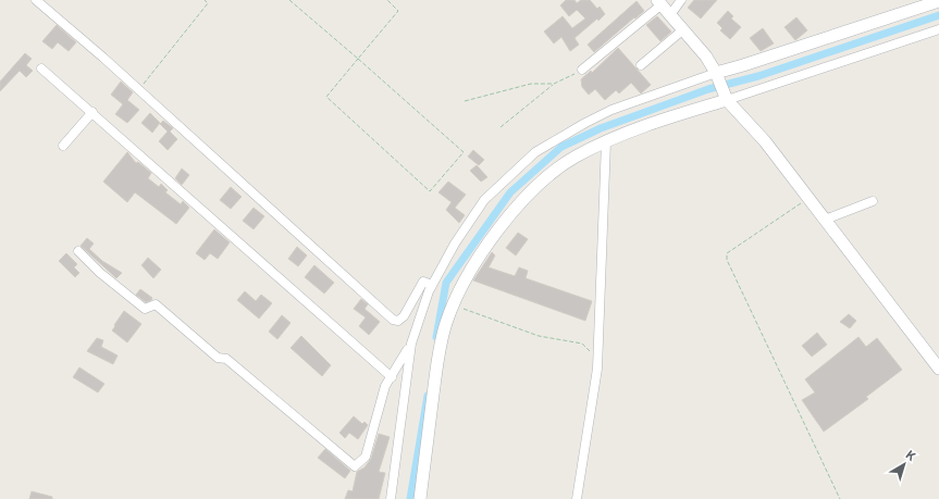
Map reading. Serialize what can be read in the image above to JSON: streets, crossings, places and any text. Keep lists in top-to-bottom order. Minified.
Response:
{"north":"top right"}
